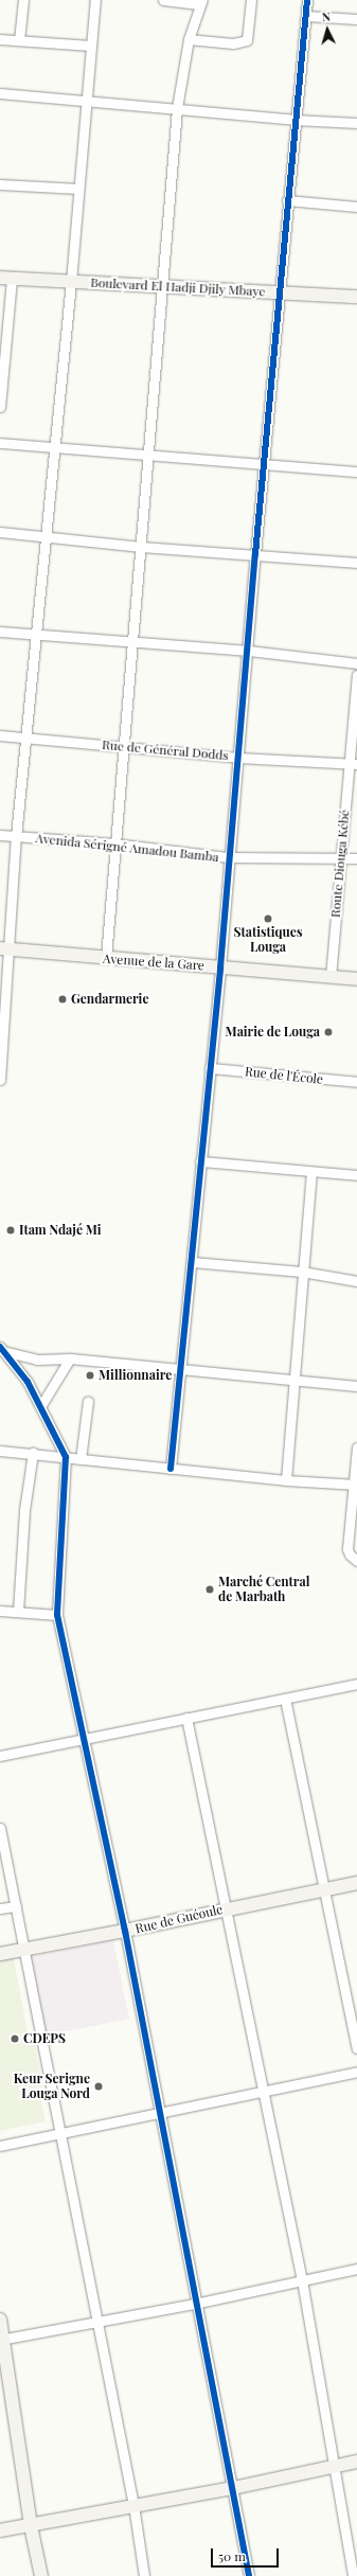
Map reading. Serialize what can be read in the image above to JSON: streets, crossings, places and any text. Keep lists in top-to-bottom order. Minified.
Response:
{"streets":{"street":["Boulevard El Hadji Djily Mbaye","Rue de Général Dodds","Avenida Sérigné Amadou Bamba","Route Diouga Kébé","Avenue de la Gare","Rue de l'École","Rue de Guéoule"]},"crossings":[["Rue de Général Dodds","Route Diouga Kébé"],["Avenida Sérigné Amadou Bamba","Route Diouga Kébé"],["Route Diouga Kébé","Avenue de la Gare"]],"places":["Statistiques Louga","Gendarmerie","Mairie de Louga","Itam Ndajé Mi","Millionnaire","Marché Central de Marbath","CDEPS","Keur Serigne Louga Nord"],"scale_bar":"50 m","north":"top"}
